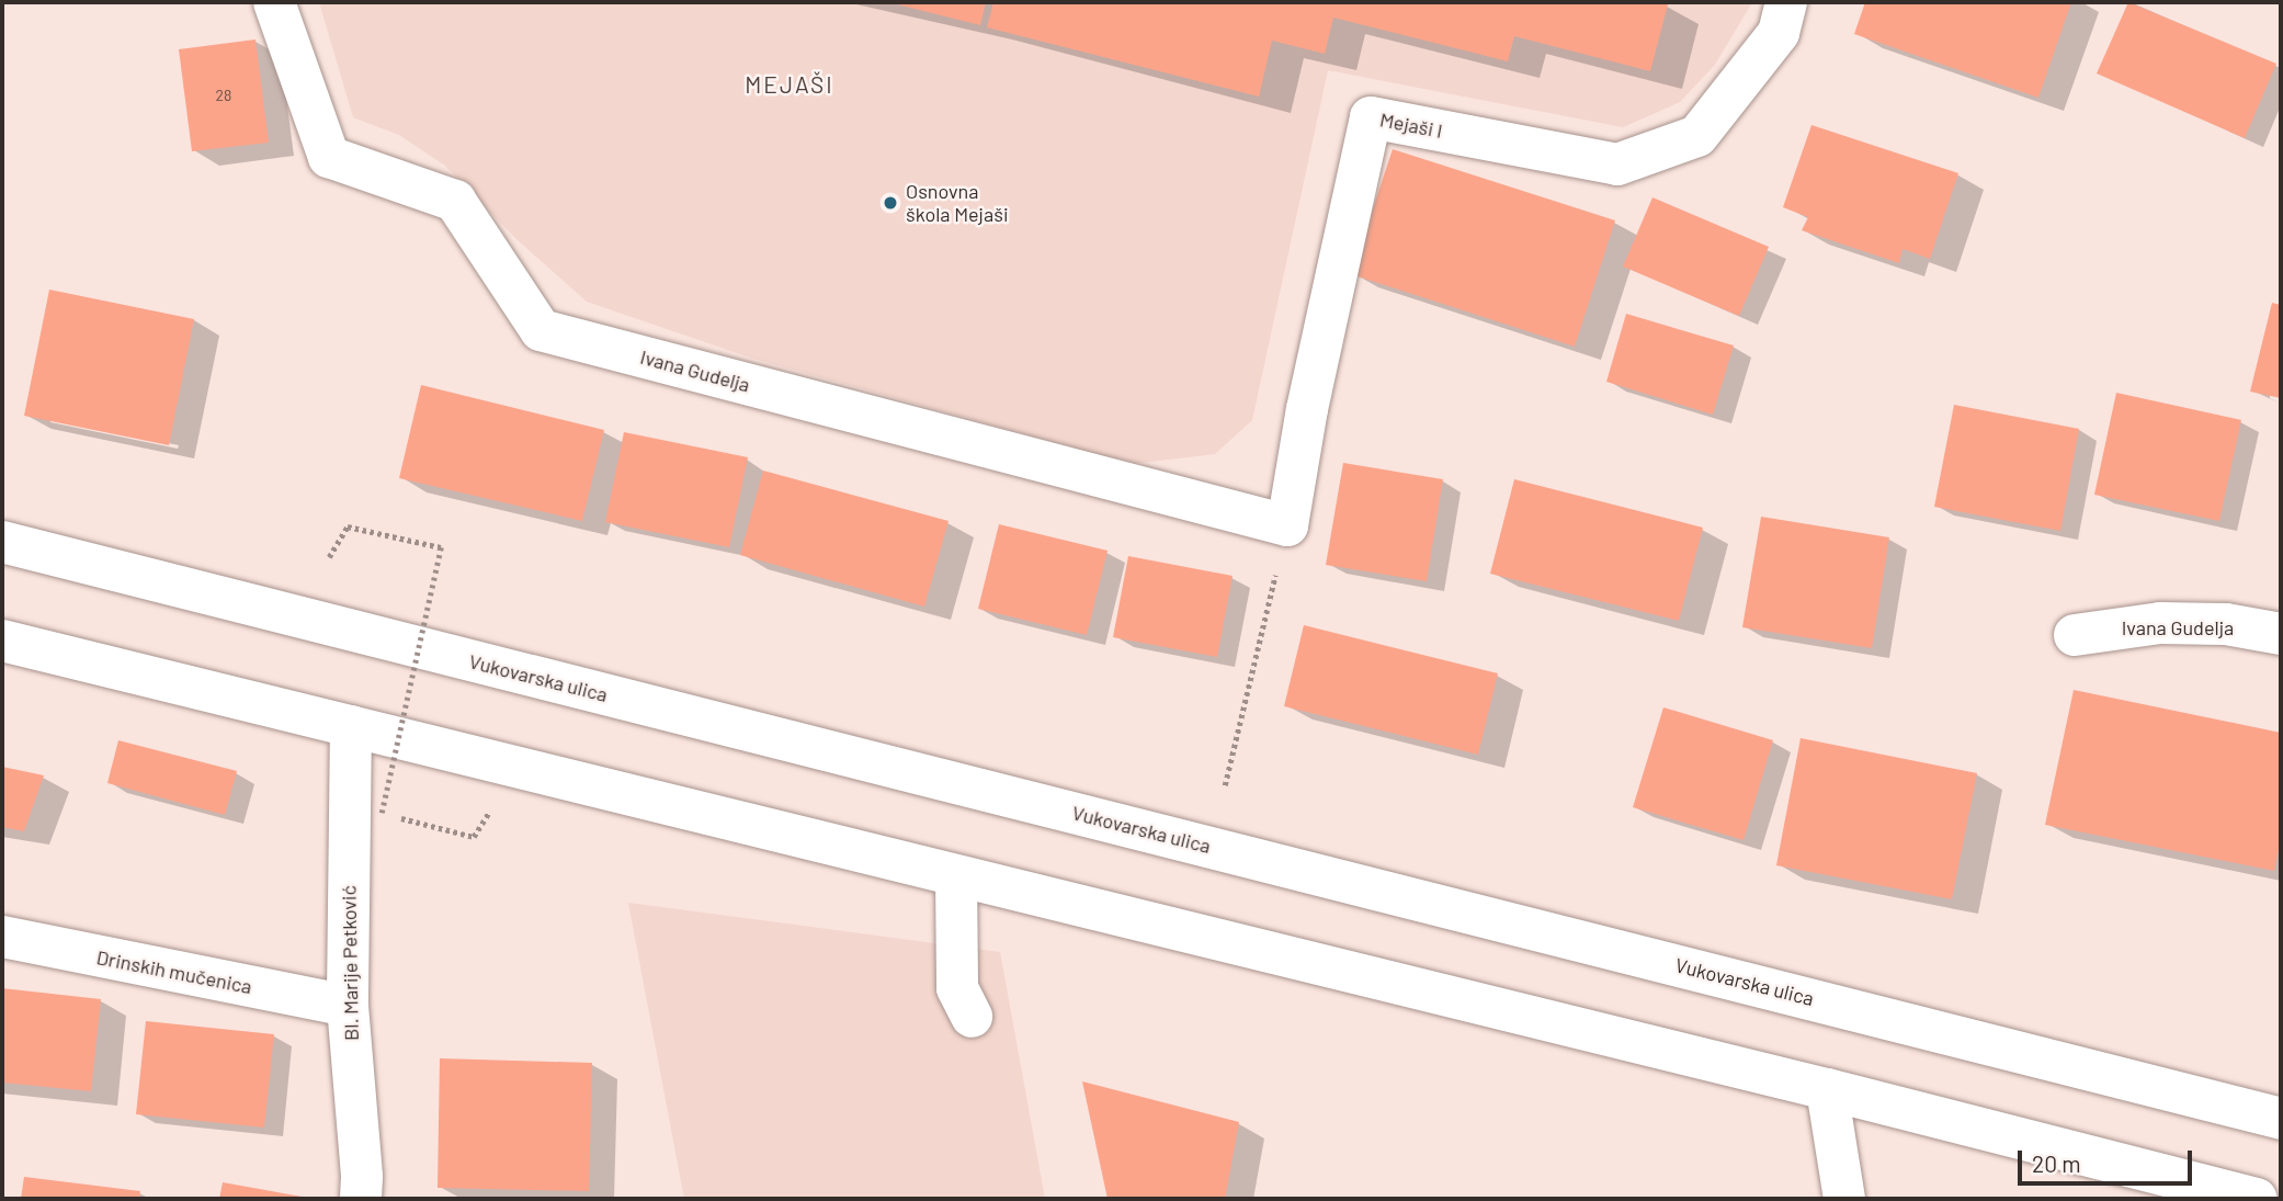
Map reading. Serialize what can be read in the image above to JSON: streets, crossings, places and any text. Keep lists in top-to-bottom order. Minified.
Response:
{"streets":{"street":["Mejaši I","Ivana Gudelja","Vukovarska ulica","Bl. Marije Petković","Drinskih mučenica"]},"crossings":[["Mejaši I","Ivana Gudelja"],["Bl. Marije Petković","Drinskih mučenica"]],"districts":["MEJAŠI"],"places":["Osnovna škola Mejaši"],"house_numbers":["28"],"scale_bar":"20 m"}
